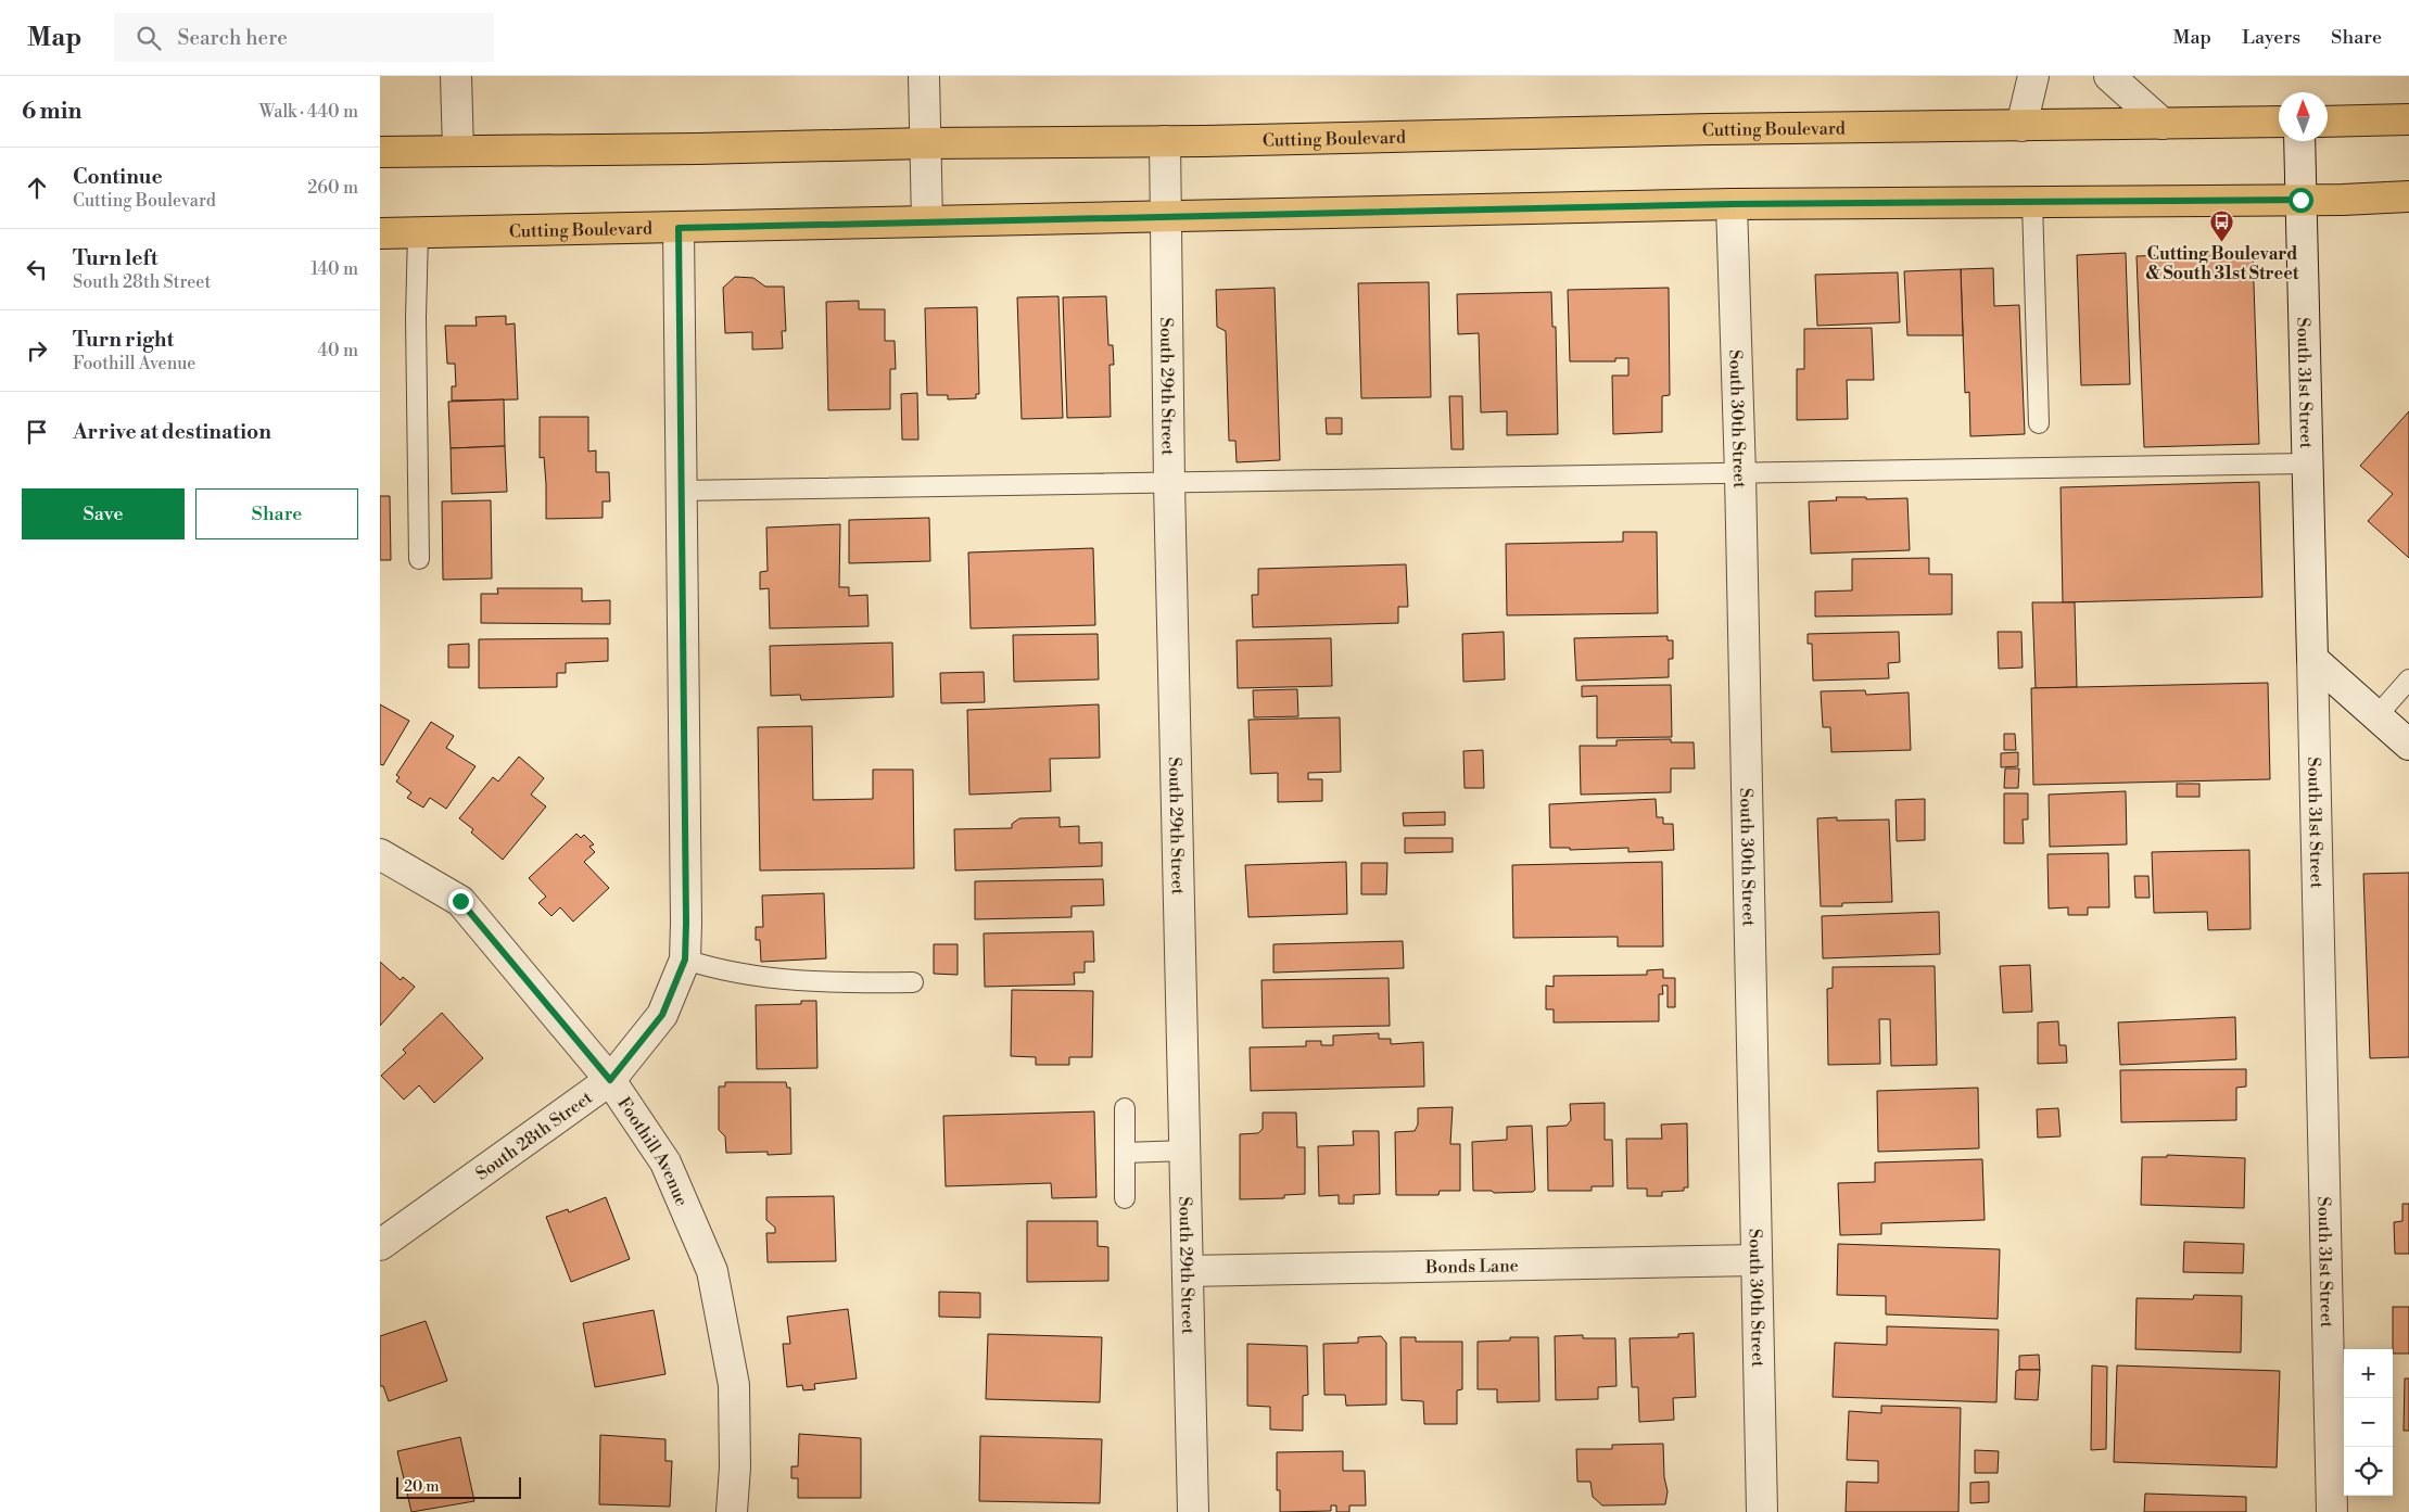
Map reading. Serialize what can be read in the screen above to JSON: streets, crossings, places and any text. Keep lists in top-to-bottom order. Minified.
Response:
{"streets":{"main road":["Cutting Boulevard"],"street":["South 31st Street","South 29th Street","South 30th Street","South 28th Street","Foothill Avenue","Bonds Lane"]},"crossings":[["Cutting Boulevard","South 31st Street"],["Cutting Boulevard","South 29th Street"],["Cutting Boulevard","South 30th Street"],["Cutting Boulevard","South 28th Street"],["South 29th Street","Bonds Lane"],["South 30th Street","Bonds Lane"],["South 28th Street","Foothill Avenue"]],"places":{"bus stop":["Cutting Boulevard & South 31st Street"]},"scale_bar":"20 m","north":"top","page":{"header":"Map","search":"Search here","nav":["Map","Layers","Share"],"heading":["6 min","Walk · 440 m"],"list":[["Continue","Cutting Boulevard","260 m"],["Turn left","South 28th Street","140 m"],["Turn right","Foothill Avenue","40 m"],"Arrive at destination"],"buttons":["Save","Share"],"map_buttons":["+","−"],"scale":"20 m"}}
